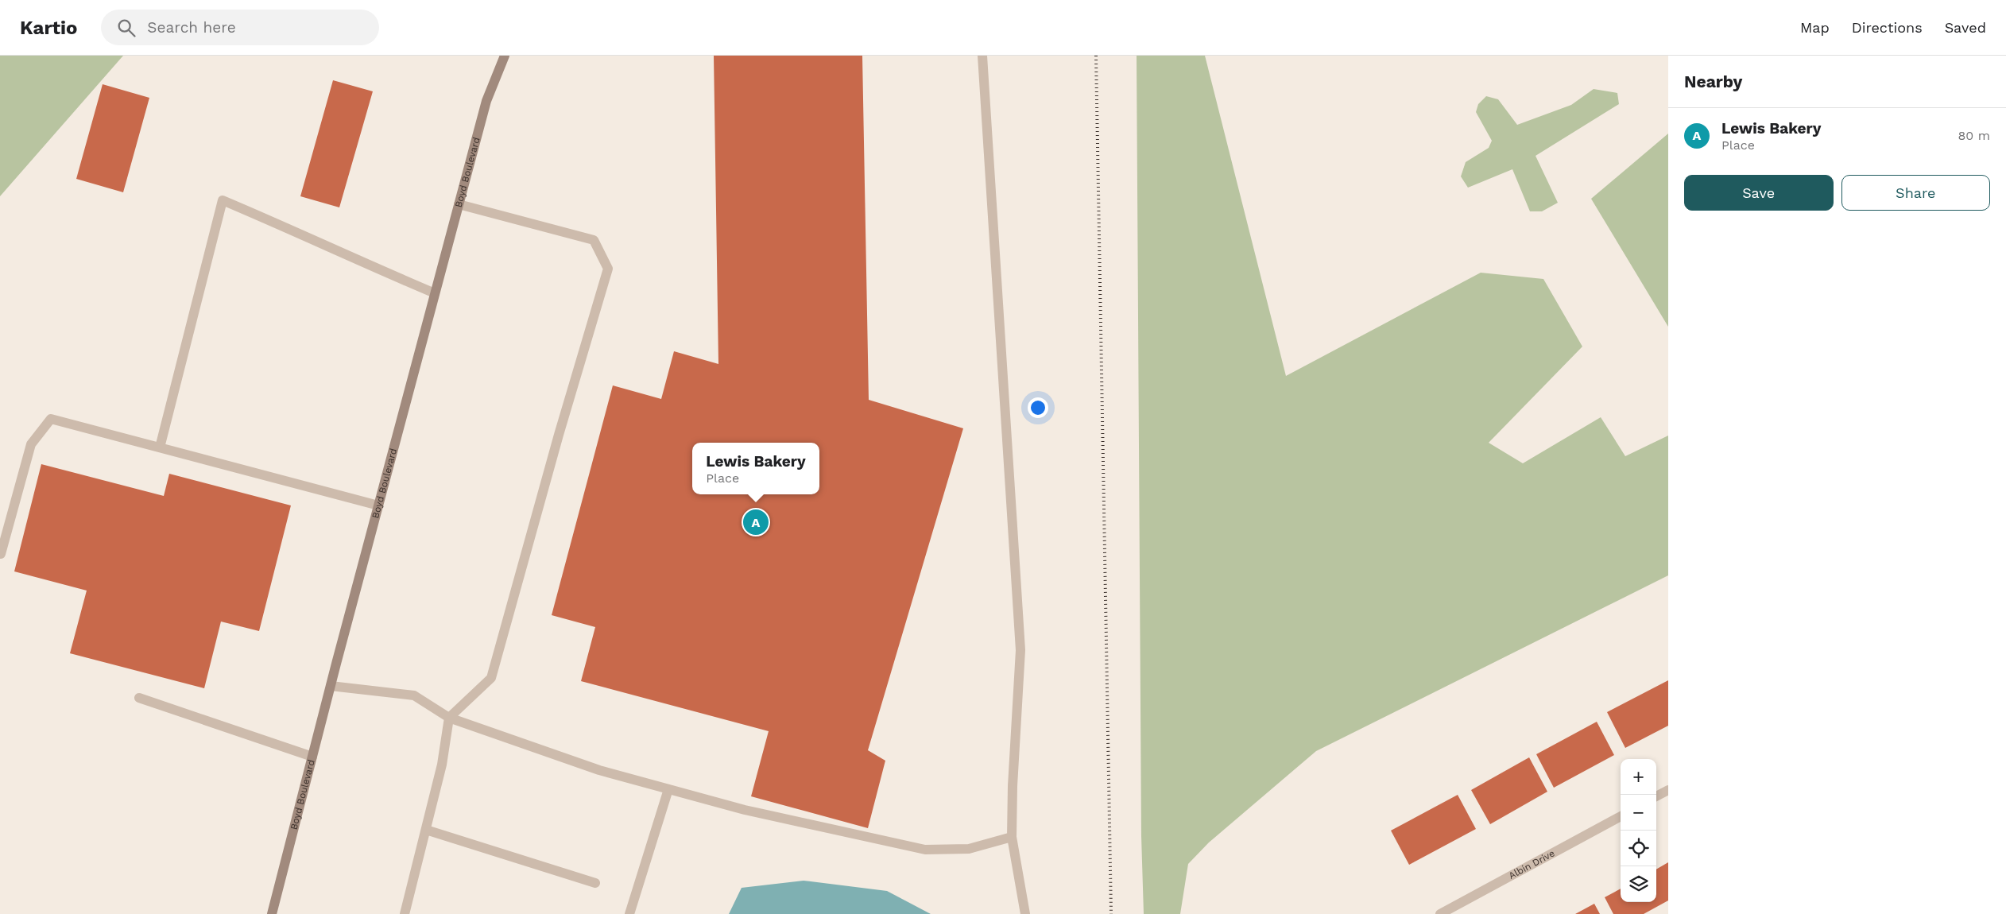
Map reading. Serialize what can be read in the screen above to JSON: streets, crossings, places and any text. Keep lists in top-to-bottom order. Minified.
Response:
{"streets":{"street":["Boyd Boulevard","Albin Drive"]},"page":{"header":"Kartio","search":"Search here","nav":["Map","Directions","Saved"],"heading":"Nearby","list":[{"mark":"A","name":"Lewis Bakery","note":"Place","value":"80 m"}],"buttons":["Save","Share"],"popup":["Lewis Bakery","Place"],"pins":"A","map_buttons":["+","−"]}}
